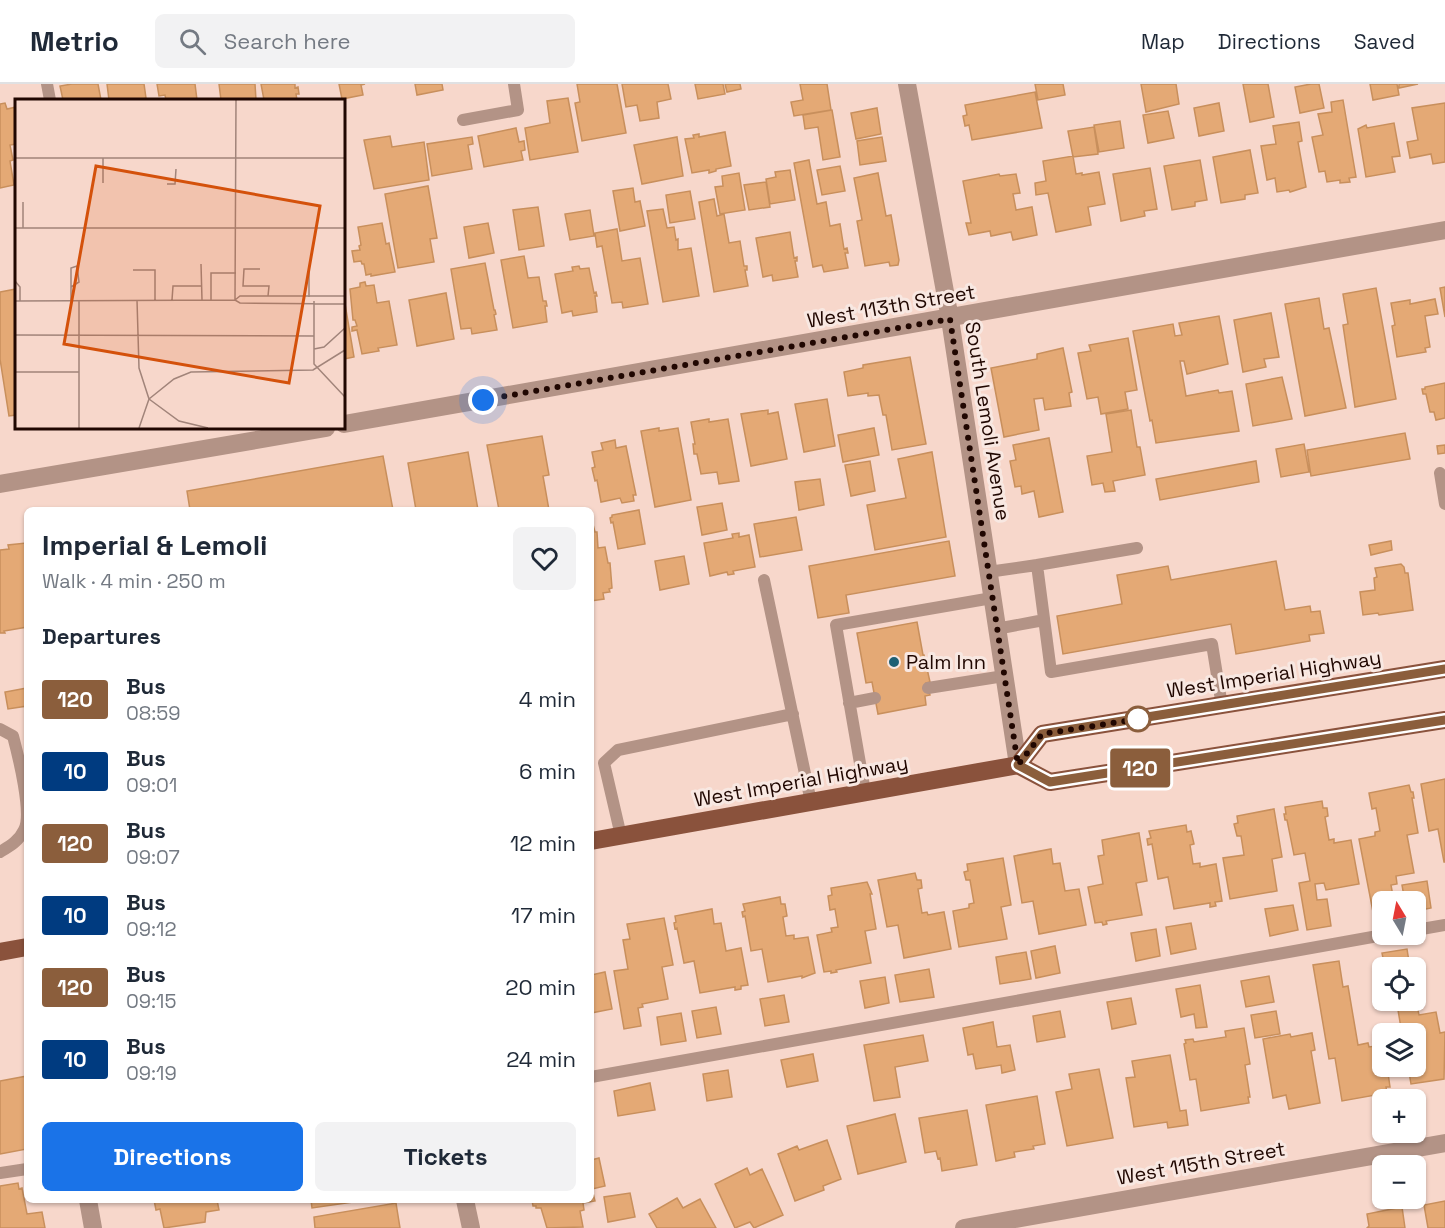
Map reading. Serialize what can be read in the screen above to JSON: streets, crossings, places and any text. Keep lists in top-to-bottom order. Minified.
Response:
{"streets":{"main road":["West Imperial Highway"],"street":["West 113th Street","South Lemoli Avenue","West 115th Street"]},"crossings":[["West 113th Street","South Lemoli Avenue"],["South Lemoli Avenue","West Imperial Highway"]],"places":["Palm Inn"],"lines":["bus line 120"],"north":"top","page":{"header":"Metrio","search":"Search here","nav":["Map","Directions","Saved"],"on_map":"120","heading":[["Imperial & Lemoli","Walk · 4 min · 250 m"],"Departures"],"list":[{"mark":"120","name":"Bus","note":"08:59","value":"4 min"},{"mark":"10","name":"Bus","note":"09:01","value":"6 min"},{"mark":"120","name":"Bus","note":"09:07","value":"12 min"},{"mark":"10","name":"Bus","note":"09:12","value":"17 min"},{"mark":"120","name":"Bus","note":"09:15","value":"20 min"},{"mark":"10","name":"Bus","note":"09:19","value":"24 min"}],"map_buttons":["+","−"],"buttons":["Directions","Tickets"]}}
